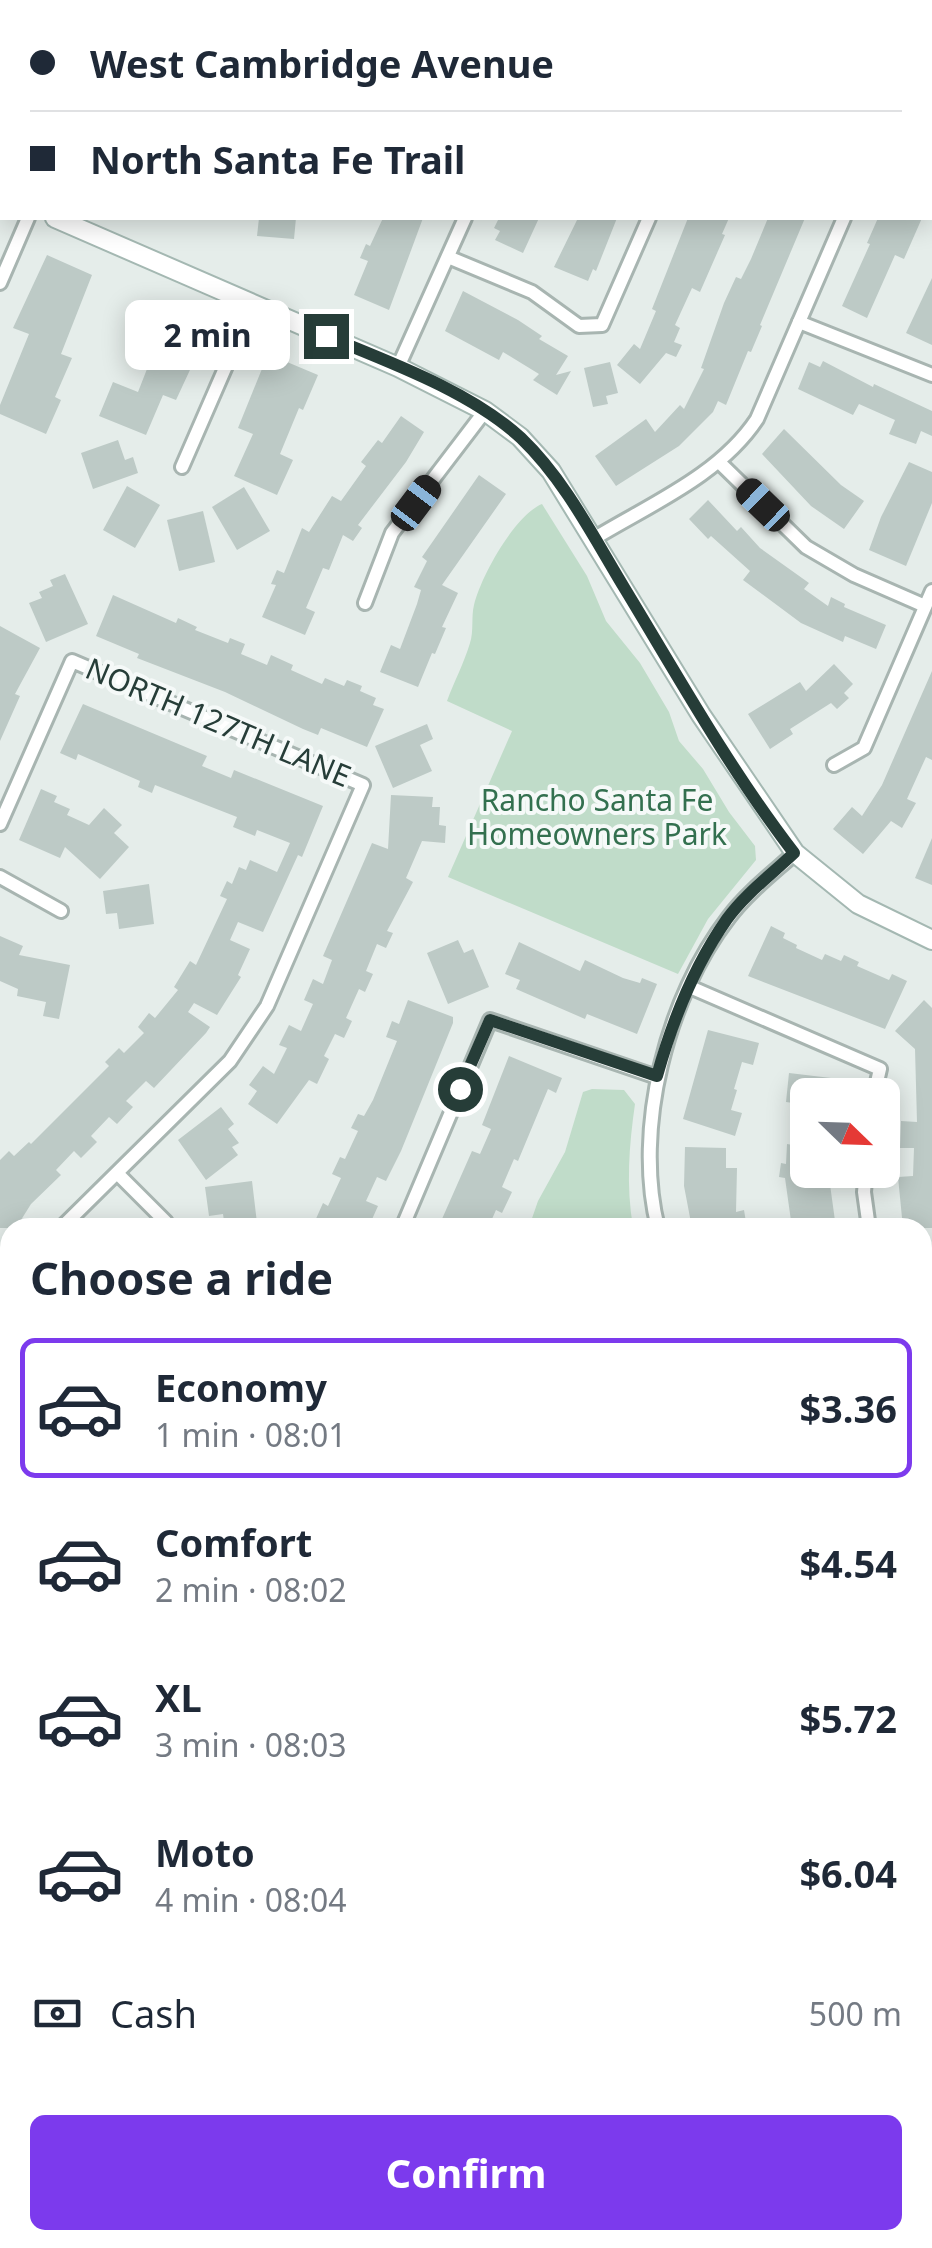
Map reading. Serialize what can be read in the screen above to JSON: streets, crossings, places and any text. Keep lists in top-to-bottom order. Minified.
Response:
{"streets":{"street":["NORTH 127TH LANE"]},"parks":["Rancho Santa Fe Homeowners Park"],"north":"bottom right","page":{"banner":["West Cambridge Avenue","North Santa Fe Trail"],"bubble":"2 min","heading":"Choose a ride","list":[{"name":"Economy","note":"1 min · 08:01","value":"$3.36"},{"name":"Comfort","note":"2 min · 08:02","value":"$4.54"},{"name":"XL","note":"3 min · 08:03","value":"$5.72"},{"name":"Moto","note":"4 min · 08:04","value":"$6.04"}],"pay":["Cash","500 m"],"buttons":"Confirm"}}
